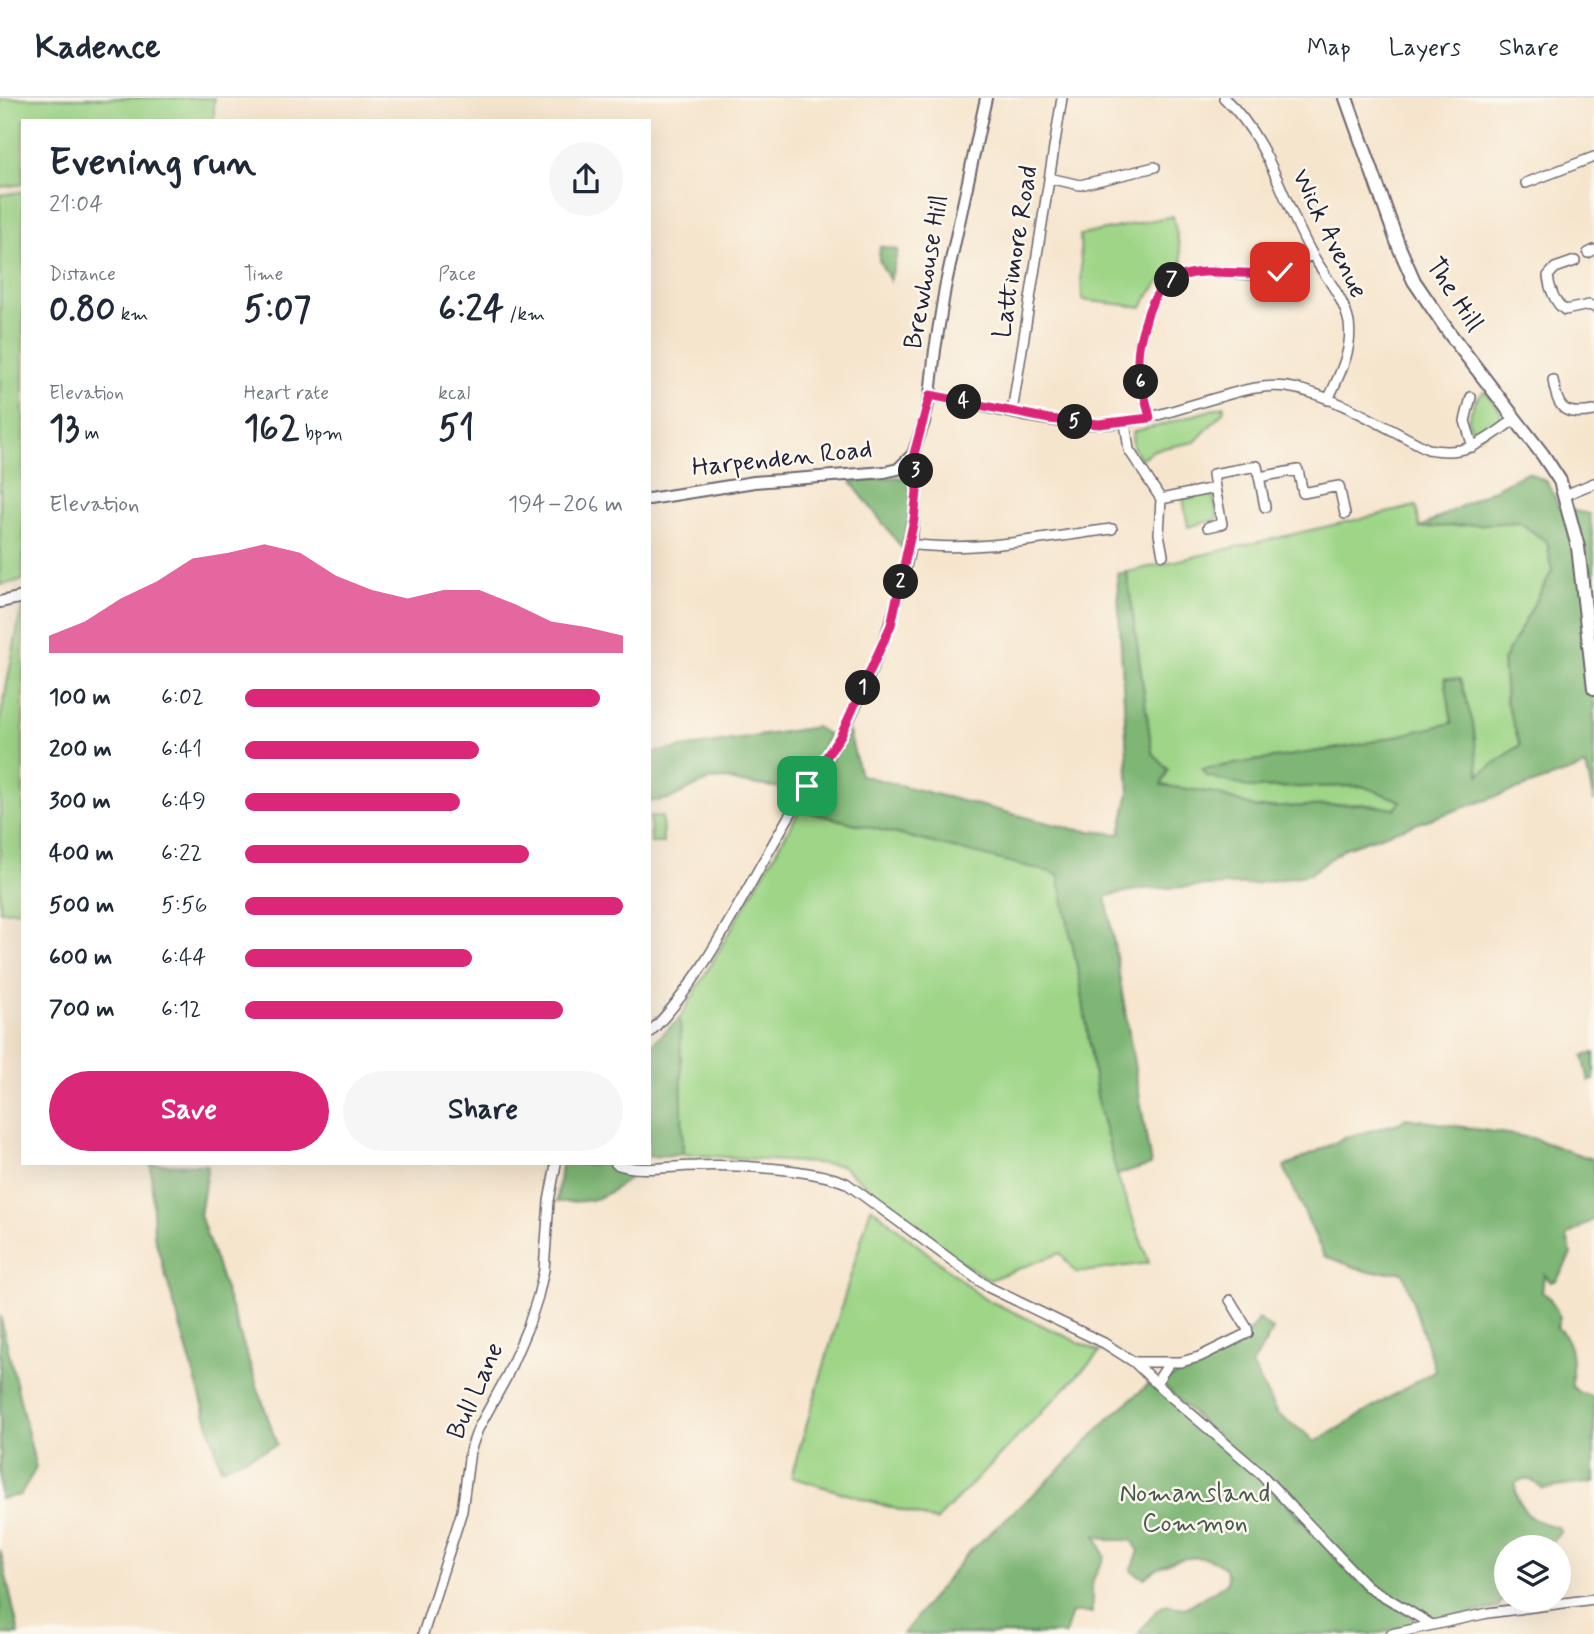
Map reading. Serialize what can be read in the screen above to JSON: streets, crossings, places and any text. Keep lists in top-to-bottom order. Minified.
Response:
{"streets":{"main road":["The Hill"],"street":["Wick Avenue","Lattimore Road","Brewhouse Hill","Harpenden Road","Bull Lane"]},"crossings":[["Brewhouse Hill","Harpenden Road"]],"parks":["Nomansland Common"],"page":{"header":"Kadence","nav":["Map","Layers","Share"],"heading":["Evening run","21:04"],"stats":[["Distance","0.80 km"],["Time","5:07"],["Pace","6:24 /km"],["Elevation","13 m"],["Heart rate","162 bpm"],["kcal","51"]],"pins":["7","6","4","5","3","2","1"],"chart":["Elevation","194–206 m"],"list":[{"name":"100 m","note":"6:02"},{"name":"200 m","note":"6:41"},{"name":"300 m","note":"6:49"},{"name":"400 m","note":"6:22"},{"name":"500 m","note":"5:56"},{"name":"600 m","note":"6:44"},{"name":"700 m","note":"6:12"}],"buttons":["Save","Share"]}}
